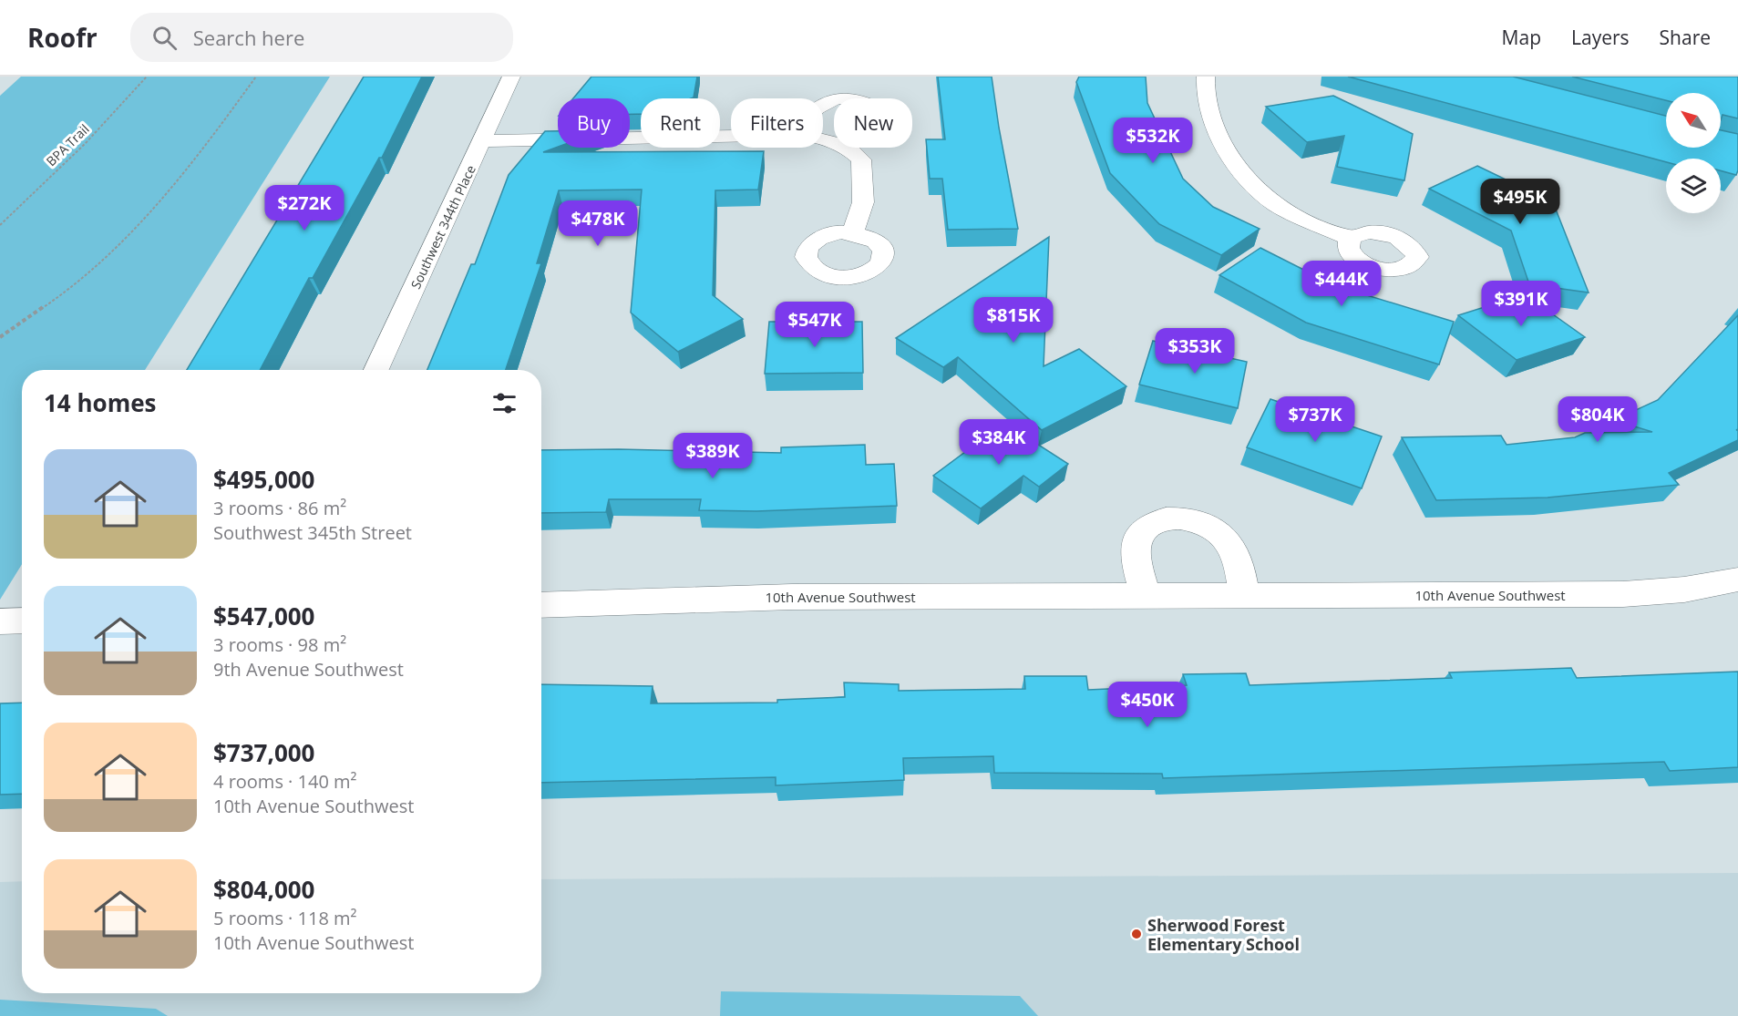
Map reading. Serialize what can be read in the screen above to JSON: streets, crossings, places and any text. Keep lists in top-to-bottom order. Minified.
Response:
{"streets":{"street":["Southwest 344th Place","10th Avenue Southwest"],"path":["BPA Trail"]},"places":["Sherwood Forest Elementary School"],"north":"top left","page":{"header":"Roofr","search":"Search here","nav":["Map","Layers","Share"],"chip":["Buy","Rent","Filters","New"],"price":["$532K","$495K","$272K","$478K","$444K","$391K","$815K","$547K","$353K","$737K","$804K","$384K","$389K","$450K"],"heading":"14 homes","list":[{"name":"$495,000","note":"3 rooms · 86 m² · Southwest 345th Street"},{"name":"$547,000","note":"3 rooms · 98 m² · 9th Avenue Southwest"},{"name":"$737,000","note":"4 rooms · 140 m² · 10th Avenue Southwest"},{"name":"$804,000","note":"5 rooms · 118 m² · 10th Avenue Southwest"}]}}
